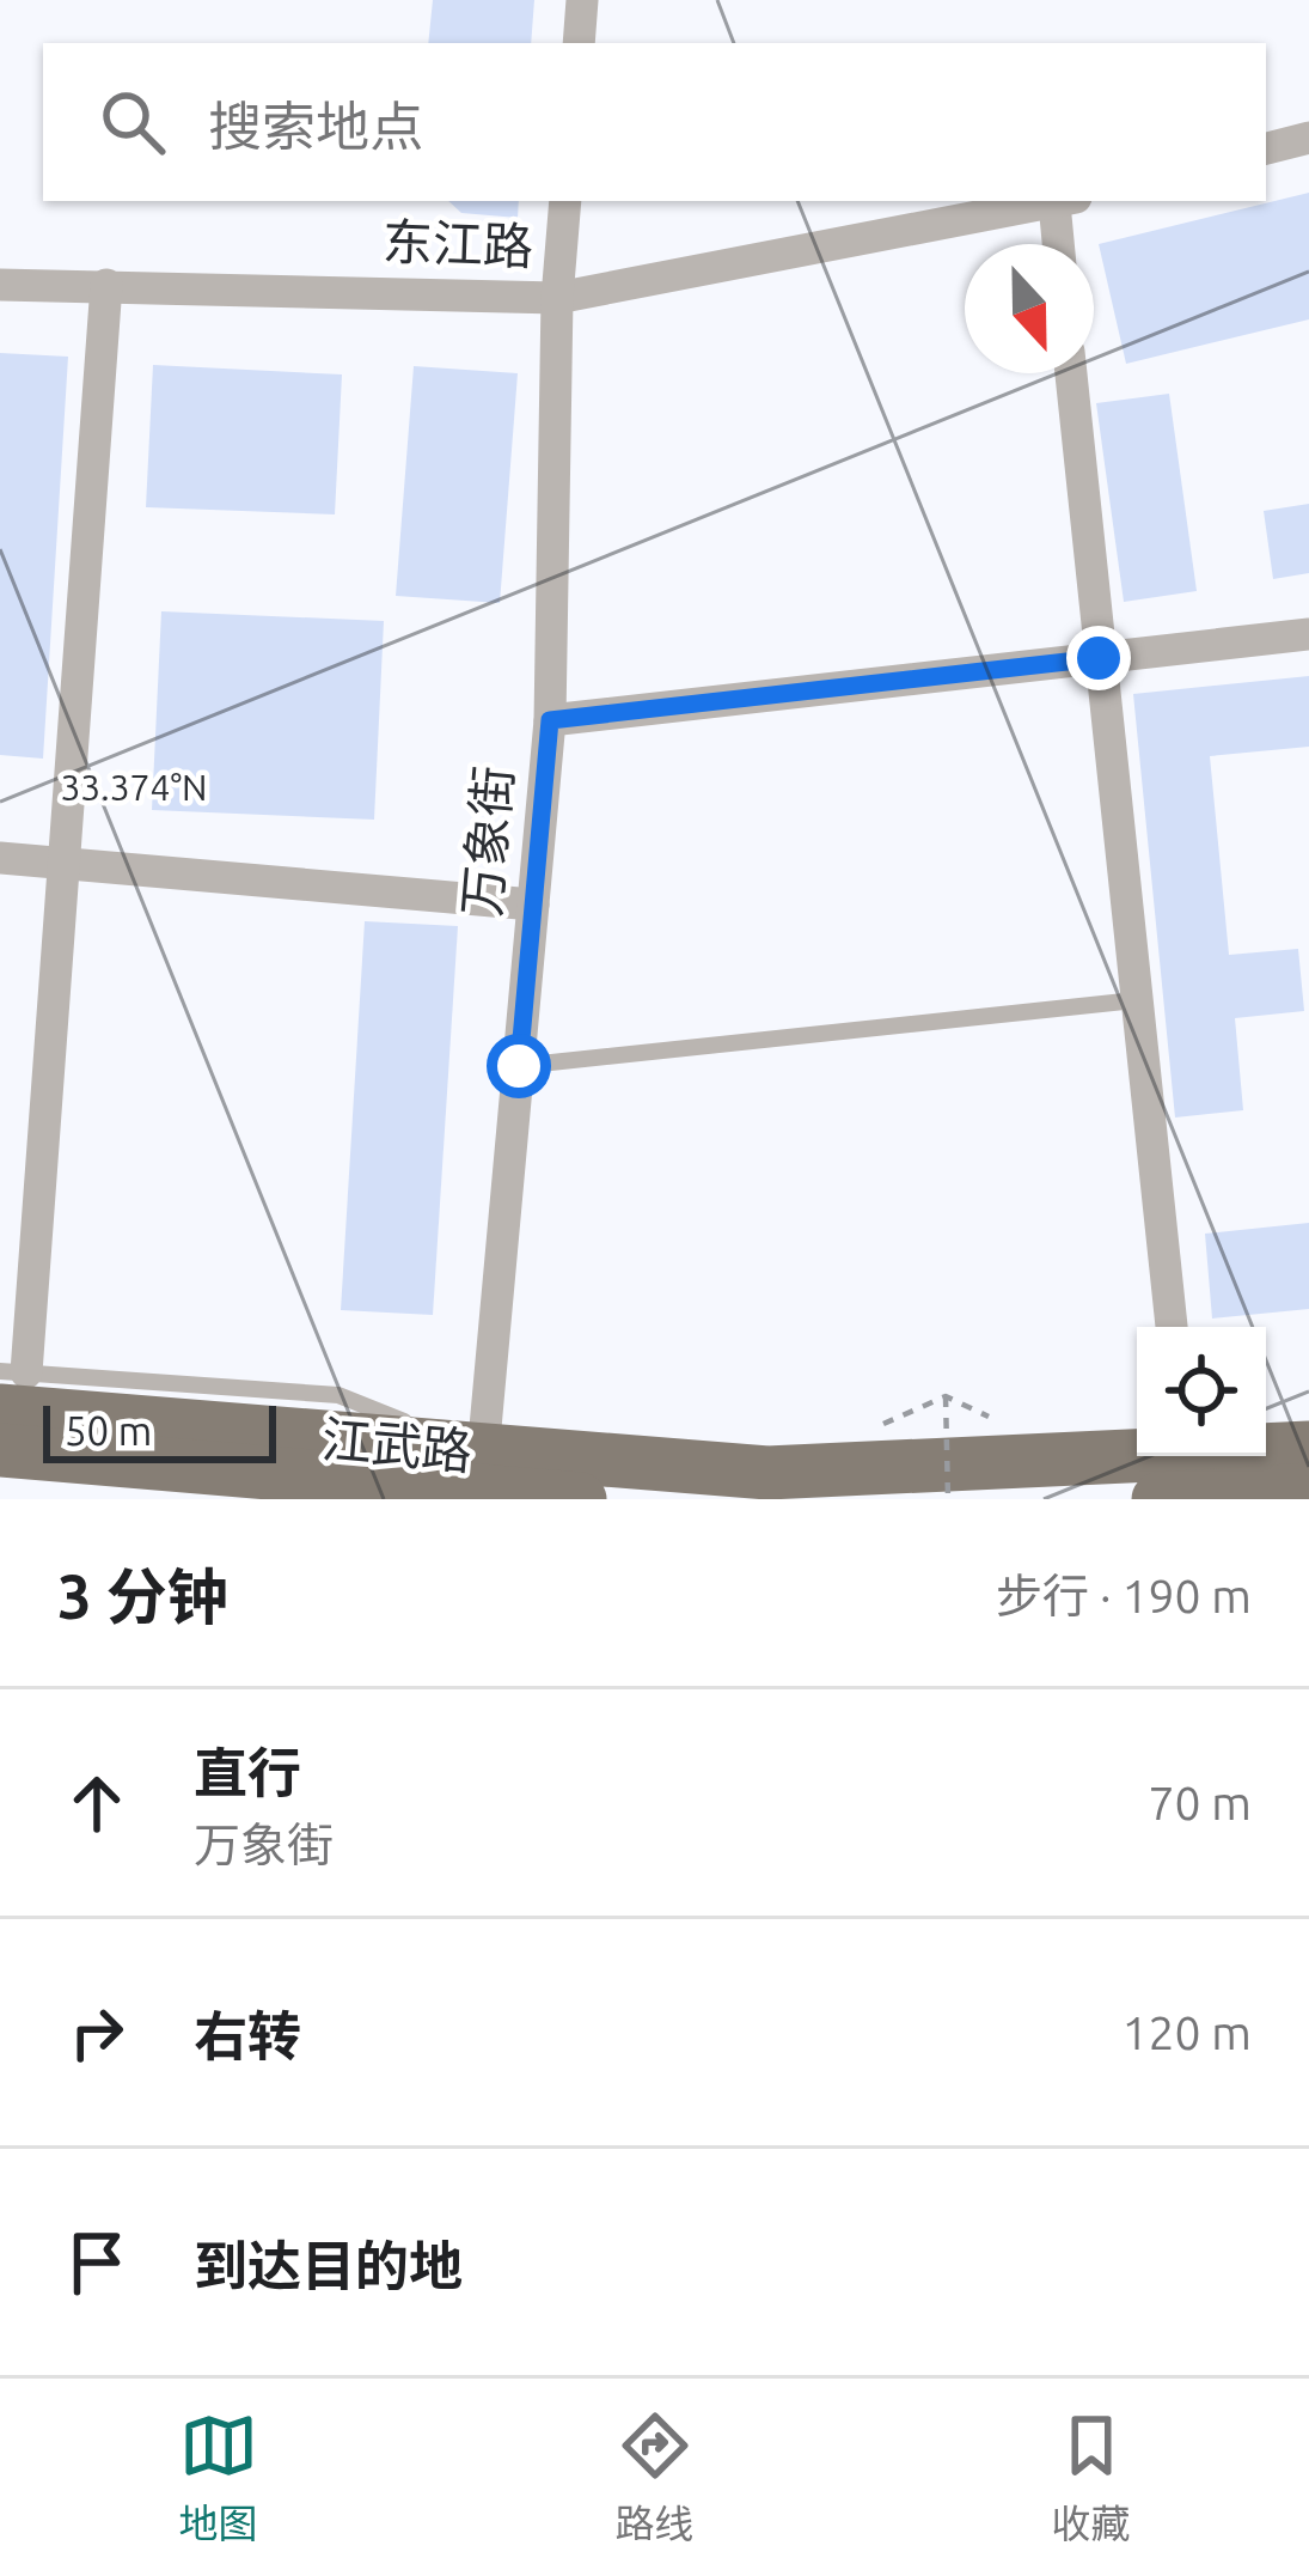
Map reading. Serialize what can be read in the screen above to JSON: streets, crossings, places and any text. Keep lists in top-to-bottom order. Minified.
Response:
{"streets":{"main road":["江武路"],"street":["东江路","万象街"]},"crossings":[["东江路","万象街"],["万象街","江武路"]],"scale_bar":"50 m","north":"bottom","page":{"search":"搜索地点","scale":"50 m","heading":["3 分钟","步行 · 190 m"],"list":[["直行","万象街","70 m"],["右转","120 m"],"到达目的地"],"nav":["地图","路线","收藏"]},"coordinates":["33.374°N"]}
